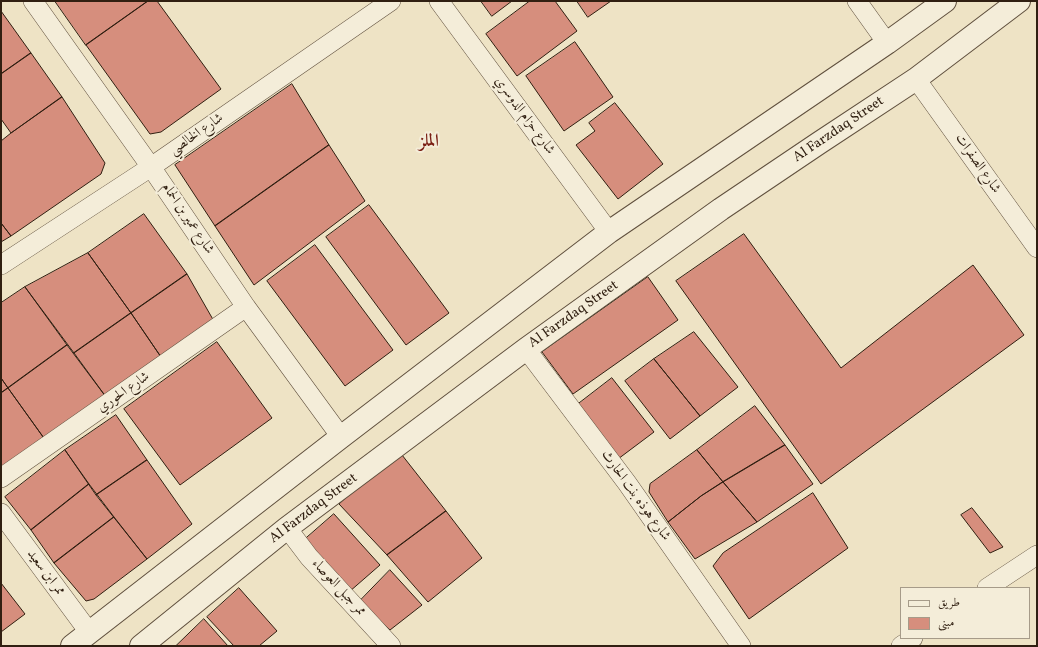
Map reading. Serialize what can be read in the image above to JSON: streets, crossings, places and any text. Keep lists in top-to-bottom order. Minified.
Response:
{"streets":{"street":["شارع حزام الدوسري","Al Farzdaq Street","شارع الخالصي","شارع الصفرات","شارع عمير بن الحمام","شارع الحوري","شارع هوذه بنت الحارث","ممر ابن سعيد","ممر جبل العوصاء"]},"crossings":[["Al Farzdaq Street","شارع الصفرات"],["Al Farzdaq Street","شارع هوذه بنت الحارث"],["Al Farzdaq Street","ممر جبل العوصاء"],["شارع الخالصي","شارع عمير بن الحمام"],["شارع عمير بن الحمام","شارع الحوري"]],"districts":["الملز"],"legend":["طريق","مبنى"]}
